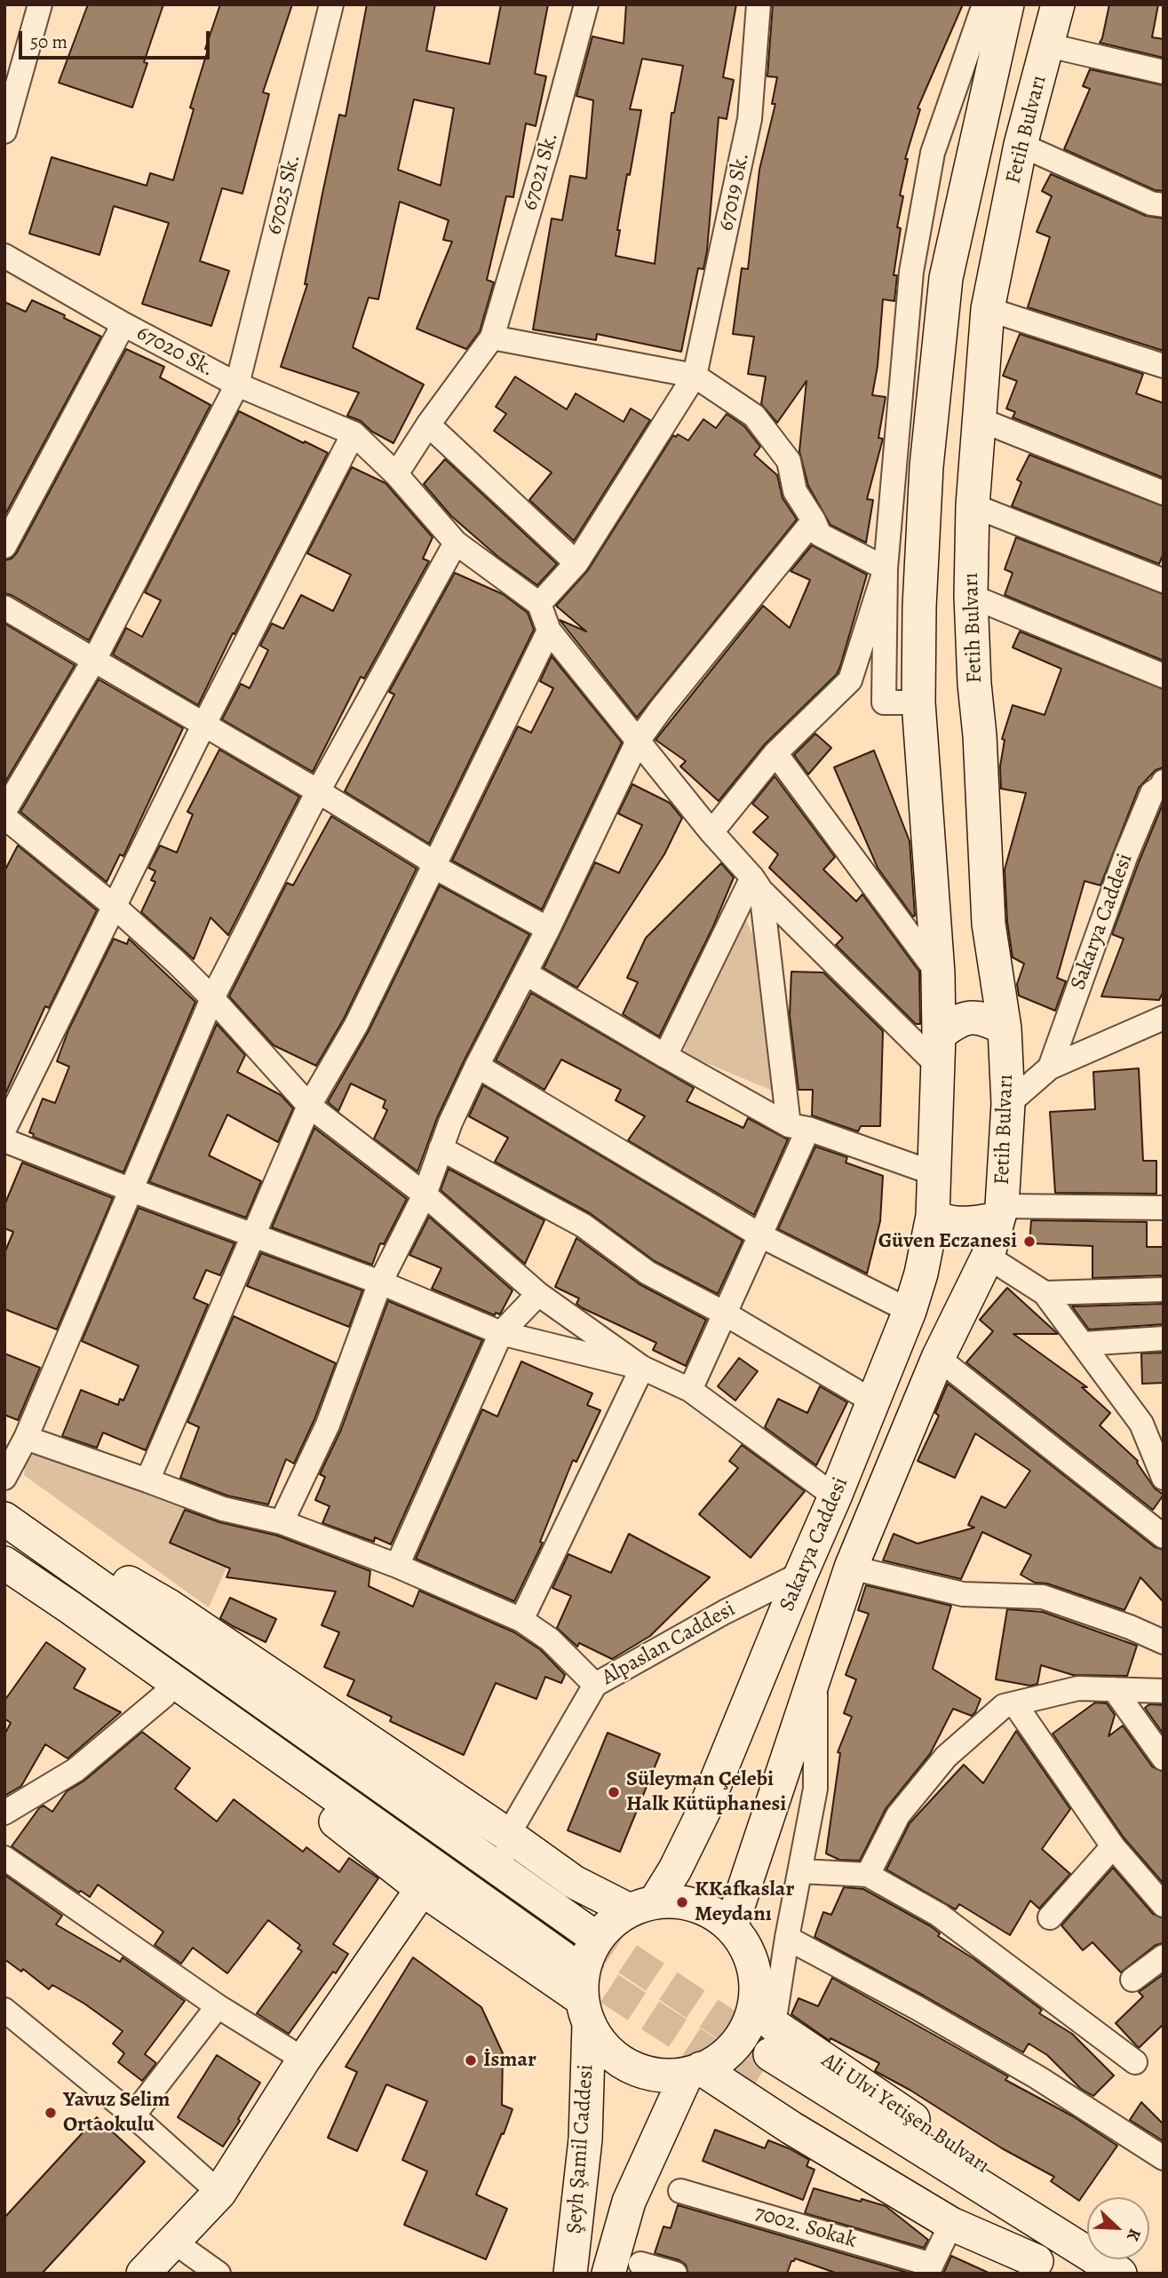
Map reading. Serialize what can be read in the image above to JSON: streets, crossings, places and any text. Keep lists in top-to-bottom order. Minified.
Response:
{"streets":{"main road":["Fetih Bulvarı","Sakarya Caddesi","Ali Ulvi Yetişen Bulvarı","Şeyh Şamil Caddesi"],"street":["67021 Sk.","67019 Sk.","67025 Sk.","67020 Sk.","Alpaslan Caddesi","7002. Sokak"]},"crossings":[["Fetih Bulvarı","Sakarya Caddesi"],["67025 Sk.","67020 Sk."],["Sakarya Caddesi","Alpaslan Caddesi"],["Sakarya Caddesi","Ali Ulvi Yetişen Bulvarı"],["Sakarya Caddesi","Şeyh Şamil Caddesi"],["Ali Ulvi Yetişen Bulvarı","Şeyh Şamil Caddesi"]],"places":["Güven Eczanesi","Süleyman Çelebi Halk Kütüphanesi","KKafkaslar Meydanı","İsmar","Yavuz Selim Ortaokulu"],"scale_bar":"50 m","north":"bottom right"}
